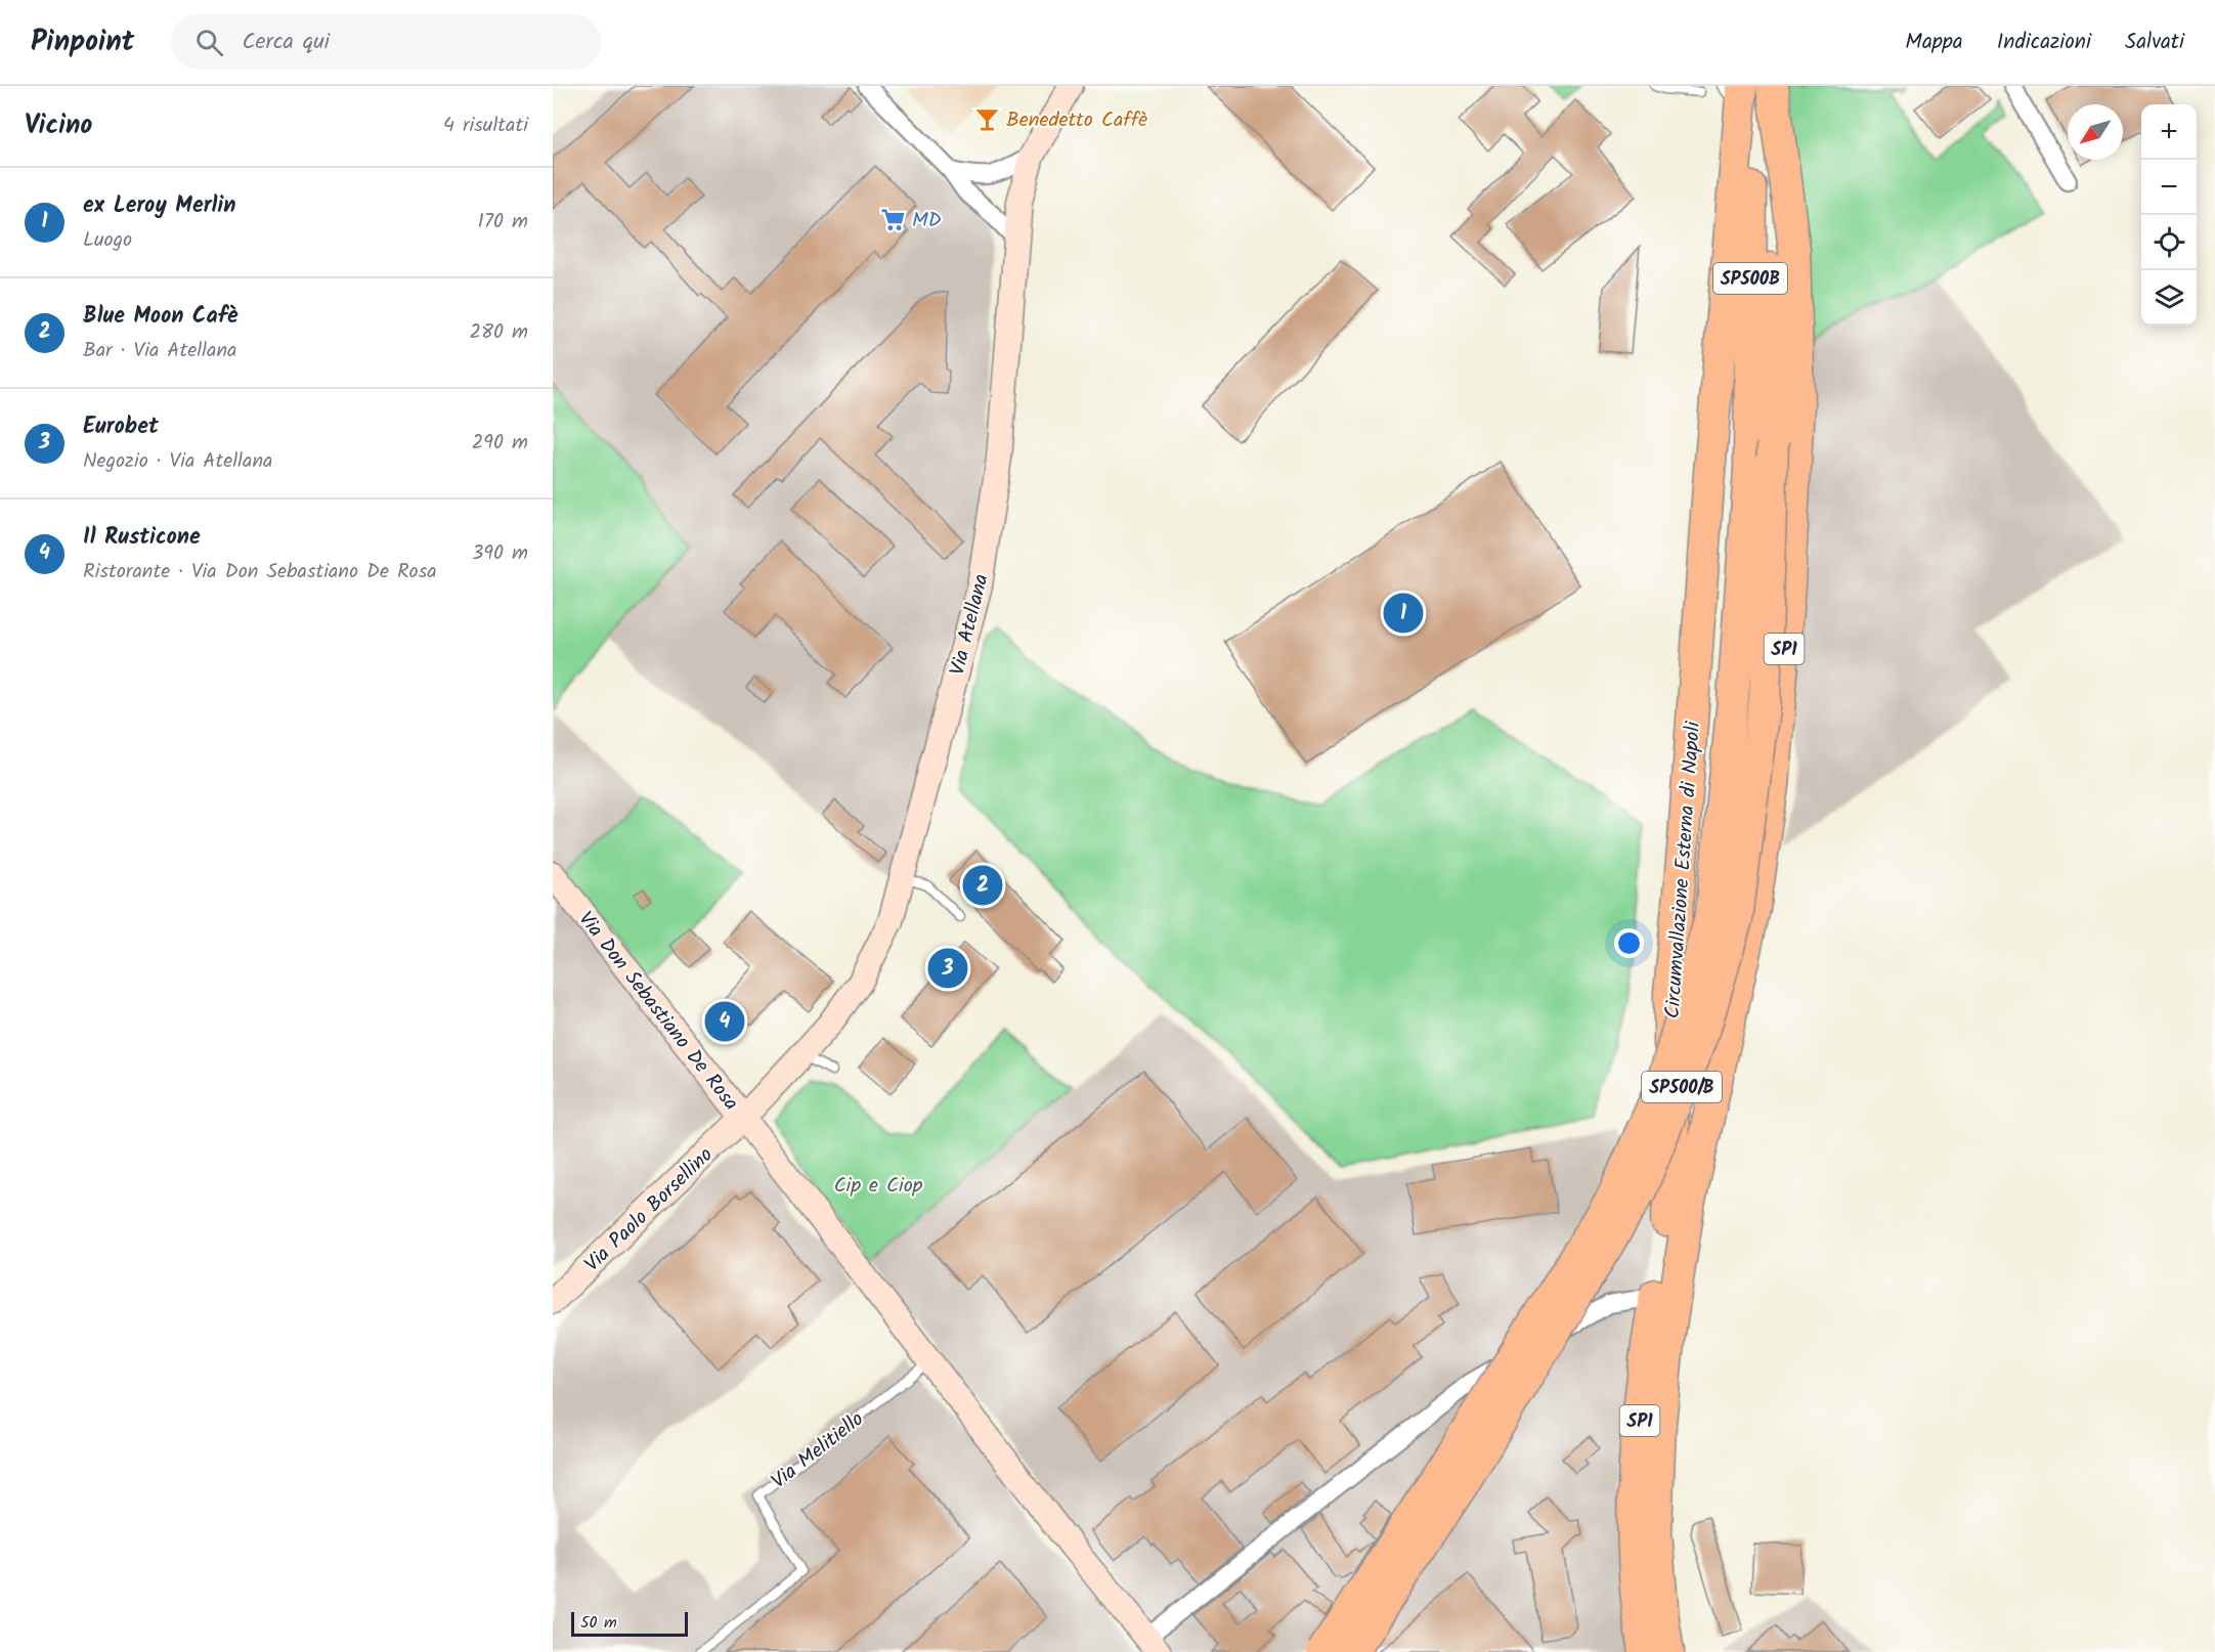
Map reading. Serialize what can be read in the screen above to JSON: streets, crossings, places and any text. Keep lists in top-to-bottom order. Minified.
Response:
{"streets":{"highway":["SP500B","SP1","Circumvallazione Esterna di Napoli","SP500/B"],"main road":["Via Atellana","Via Don Sebastiano De Rosa","Via Paolo Borsellino"],"lane":["Via Melitiello"]},"crossings":[["SP500B","SP1"],["SP500B","SP500/B"],["Via Atellana","Via Don Sebastiano De Rosa"],["Via Atellana","Via Paolo Borsellino"],["Via Don Sebastiano De Rosa","Via Paolo Borsellino"]],"parks":["Cip e Ciop"],"places":{"bar":["Benedetto Caffè"],"supermarket":["MD"]},"scale_bar":"50 m","north":"bottom left","page":{"header":"Pinpoint","search":"Cerca qui","nav":["Mappa","Indicazioni","Salvati"],"heading":["Vicino","4 risultati"],"map_buttons":["+","−"],"list":[{"mark":"1","name":"ex Leroy Merlin","note":"Luogo","value":"170 m"},{"mark":"2","name":"Blue Moon Cafè","note":"Bar · Via Atellana","value":"280 m"},{"mark":"3","name":"Eurobet","note":"Negozio · Via Atellana","value":"290 m"},{"mark":"4","name":"Il Rusticone","note":"Ristorante · Via Don Sebastiano De Rosa","value":"390 m"}],"pins":["1","2","3","4"],"scale":"50 m"}}
